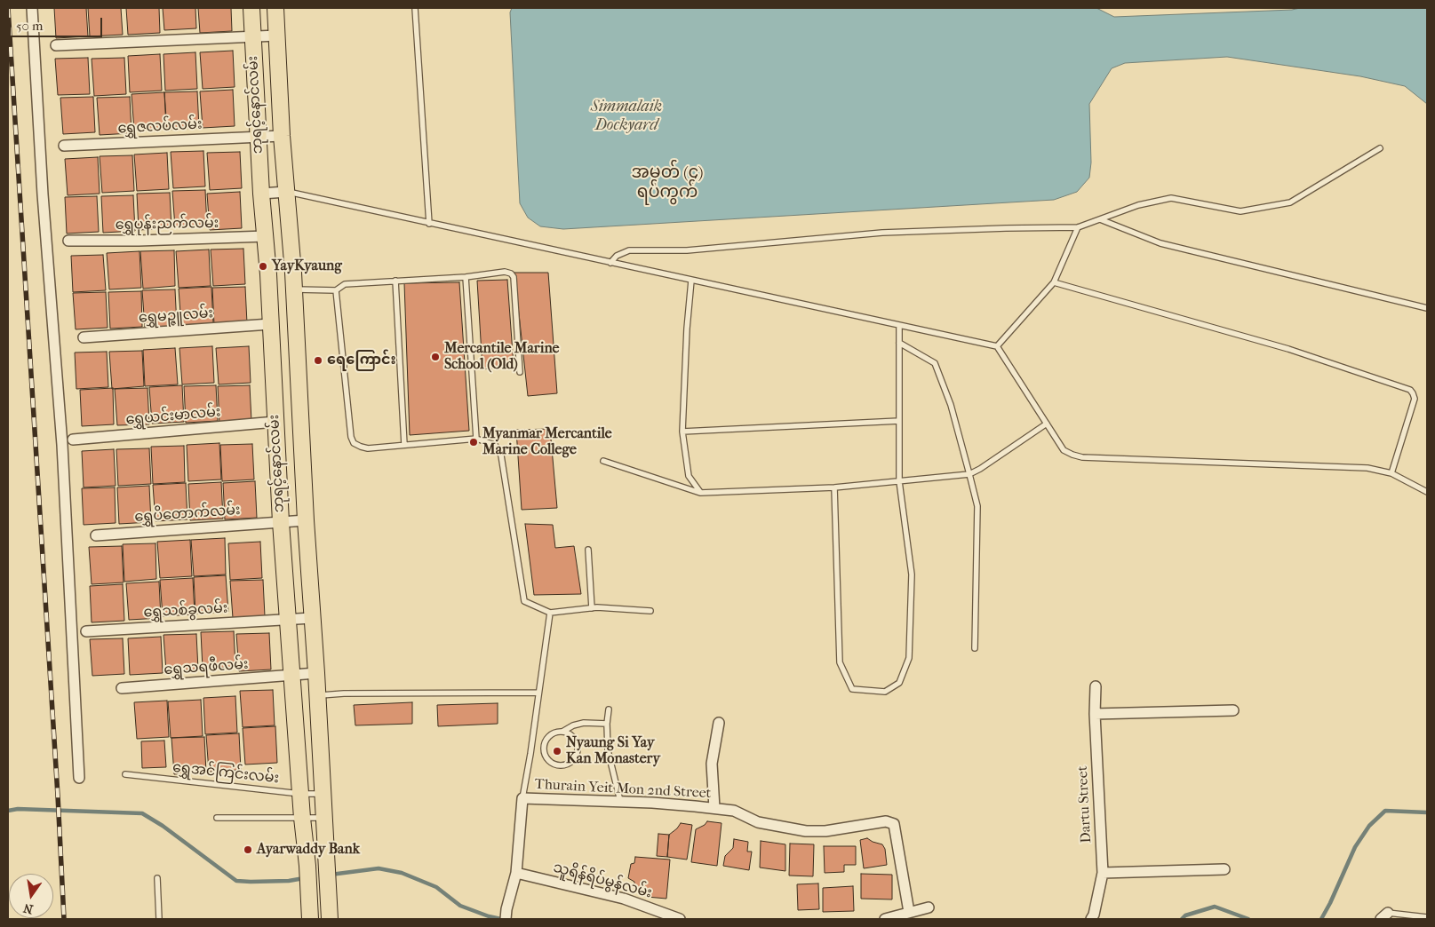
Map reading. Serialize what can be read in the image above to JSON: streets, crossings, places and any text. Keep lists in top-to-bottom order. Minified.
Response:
{"streets":{"main road":["ဘုရင့်နောင်လမ်း"],"street":["ရွှေဇလပ်လမ်း","ရွှေပုန်းညက်လမ်း","ရွှေမဉ္ဇူလမ်း","ရွှေယင်းမာလမ်း","ရွှေပိတောက်လမ်း","ရွှေသစ်ခွလမ်း","ရွှေသရဖီလမ်း","Thurain Yeit Mon 2nd Street","Dartu Street","သူရိန်ရိပ်မွန်လမ်း"],"lane":["ရွှေအင်ကြင်းလမ်း"]},"crossings":[["ဘုရင့်နောင်လမ်း","ရွှေဇလပ်လမ်း"],["ဘုရင့်နောင်လမ်း","ရွှေပုန်းညက်လမ်း"],["ဘုရင့်နောင်လမ်း","ရွှေမဉ္ဇူလမ်း"],["ဘုရင့်နောင်လမ်း","ရွှေယင်းမာလမ်း"],["ဘုရင့်နောင်လမ်း","ရွှေပိတောက်လမ်း"],["ဘုရင့်နောင်လမ်း","ရွှေသစ်ခွလမ်း"],["ဘုရင့်နောင်လမ်း","ရွှေသရဖီလမ်း"],["ဘုရင့်နောင်လမ်း","ရွှေအင်ကြင်းလမ်း"]],"districts":["အမှတ် (၄) ရပ်ကွက်"],"water":["Simmalaik Dockyard"],"places":["YayKyaung","Mercantile Marine School (Old)","ရေကြောင်း","Myanmar Mercantile Marine College","Nyaung Si Yay Kan Monastery","Ayarwaddy Bank"],"scale_bar":"50 m","north":"bottom"}
